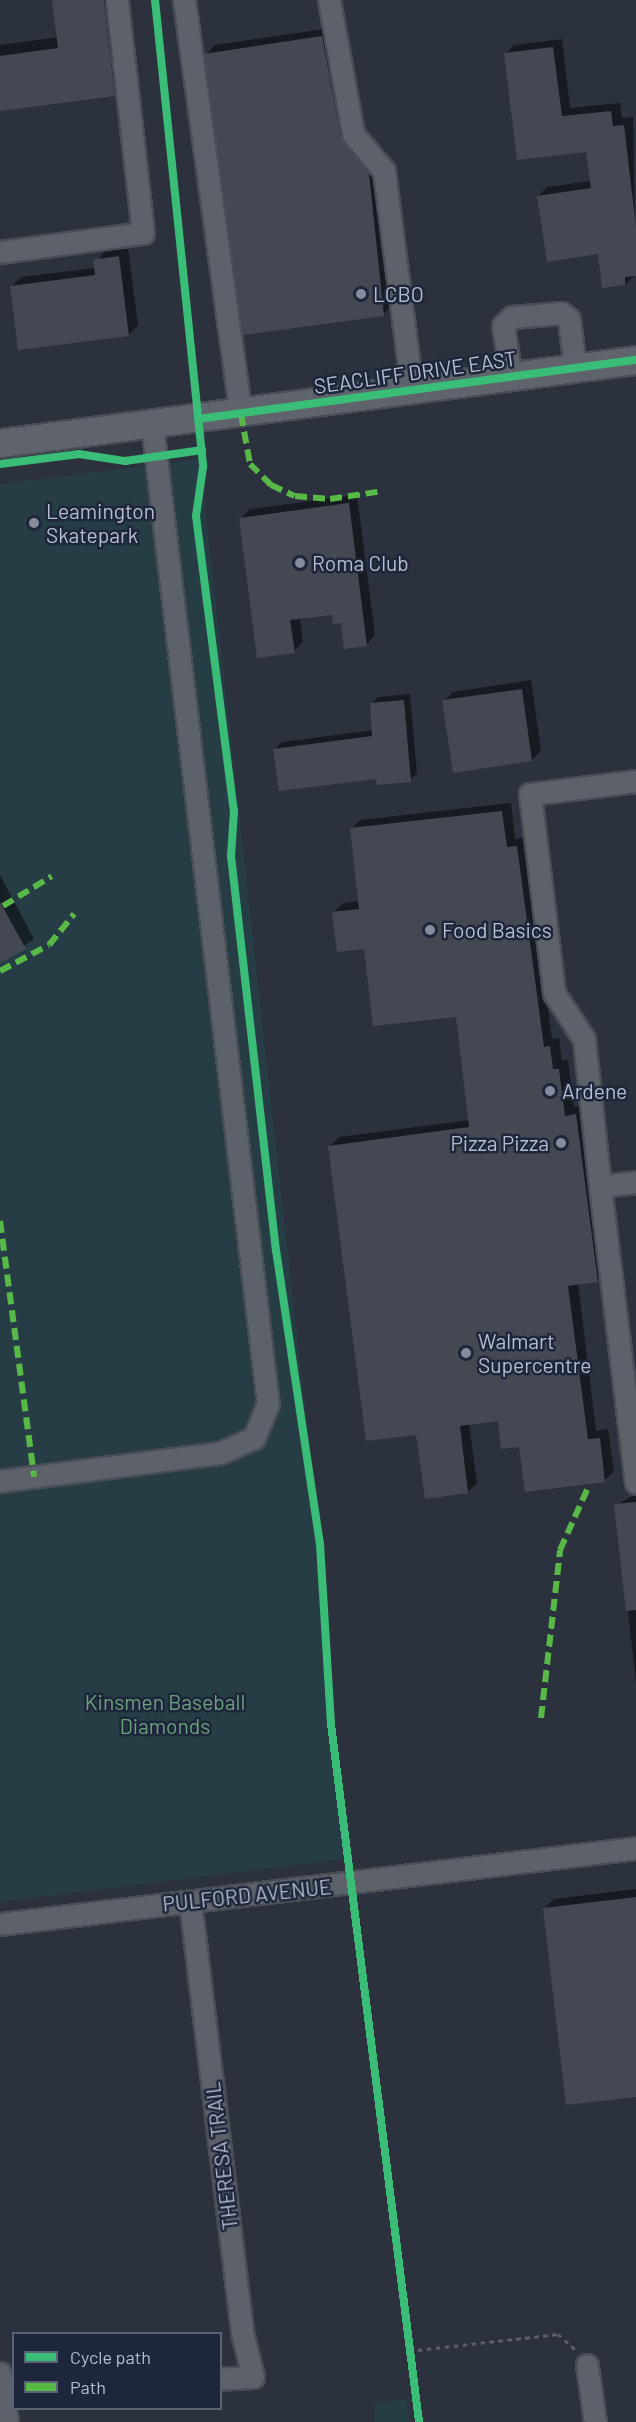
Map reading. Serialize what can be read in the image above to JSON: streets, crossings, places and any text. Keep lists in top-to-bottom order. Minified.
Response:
{"streets":{"main road":["SEACLIFF DRIVE EAST"],"street":["PULFORD AVENUE","THERESA TRAIL"]},"crossings":[["PULFORD AVENUE","THERESA TRAIL"]],"parks":["Kinsmen Baseball Diamonds"],"places":["LCBO","Leamington Skatepark","Roma Club","Food Basics","Ardene","Pizza Pizza","Walmart Supercentre"],"legend":["Cycle path","Path"]}
